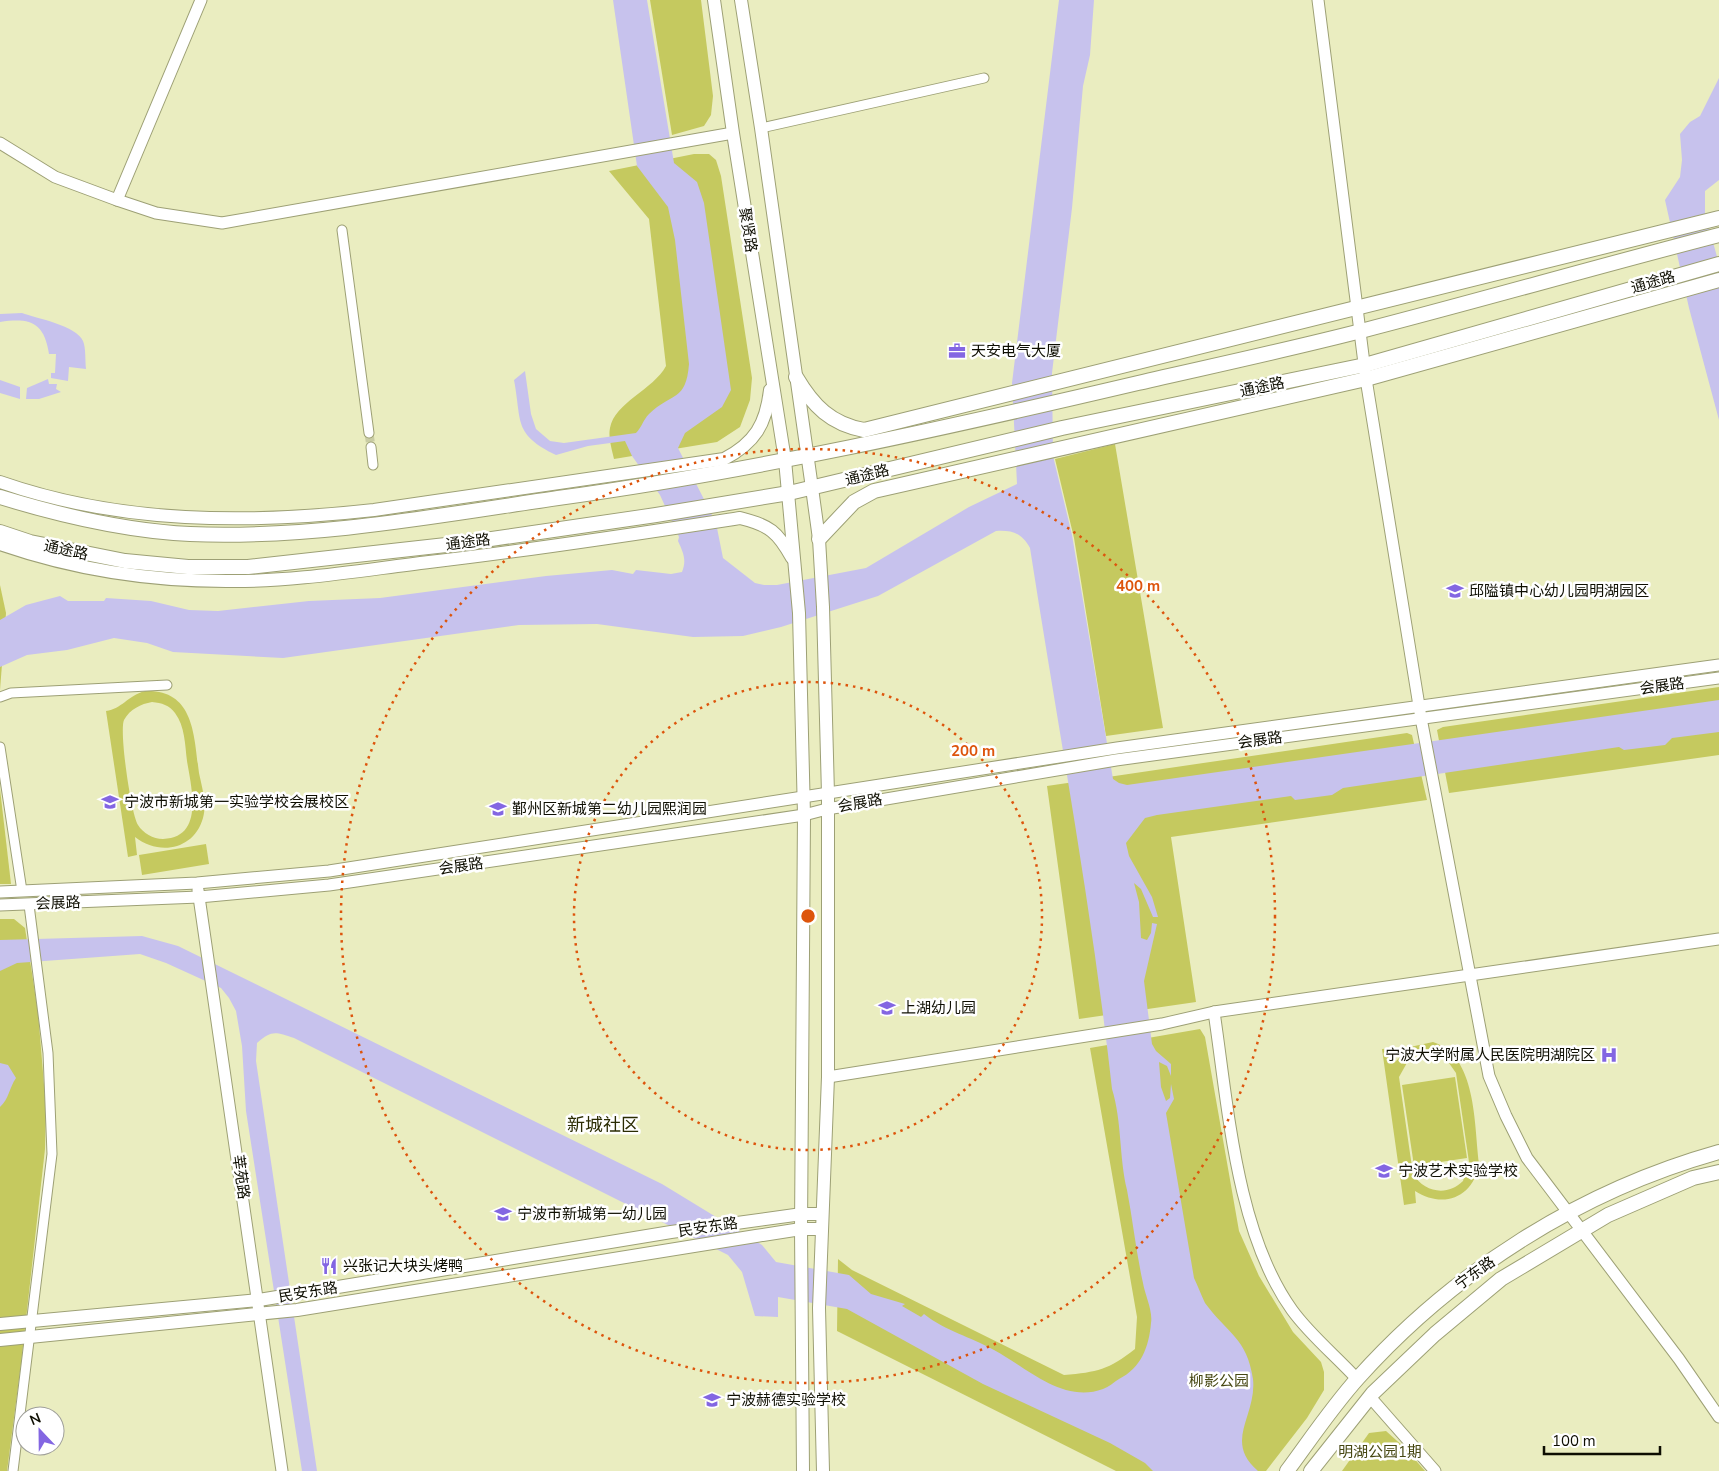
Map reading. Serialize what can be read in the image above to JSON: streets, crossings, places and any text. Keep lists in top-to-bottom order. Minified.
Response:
{"streets":{"main road":["聚贤路","通途路","民安东路","宁东路"],"street":["会展路","莘苑路"]},"crossings":[["聚贤路","通途路"],["聚贤路","会展路"],["聚贤路","民安东路"],["会展路","莘苑路"],["莘苑路","民安东路"]],"districts":["新城社区"],"parks":["柳影公园","明湖公园1期"],"places":{"office":["天安电气大厦"],"school or university":["邱隘镇中心幼儿园明湖园区","宁波市新城第一实验学校会展校区","鄞州区新城第二幼儿园熙润园","上湖幼儿园","宁波艺术实验学校","宁波市新城第一幼儿园","宁波赫德实验学校"],"hospital":["宁波大学附属人民医院明湖院区"],"restaurant":["兴张记大块头烤鸭"]},"scale_bar":"100 m","north":"top","rings":["400 m","200 m"]}
